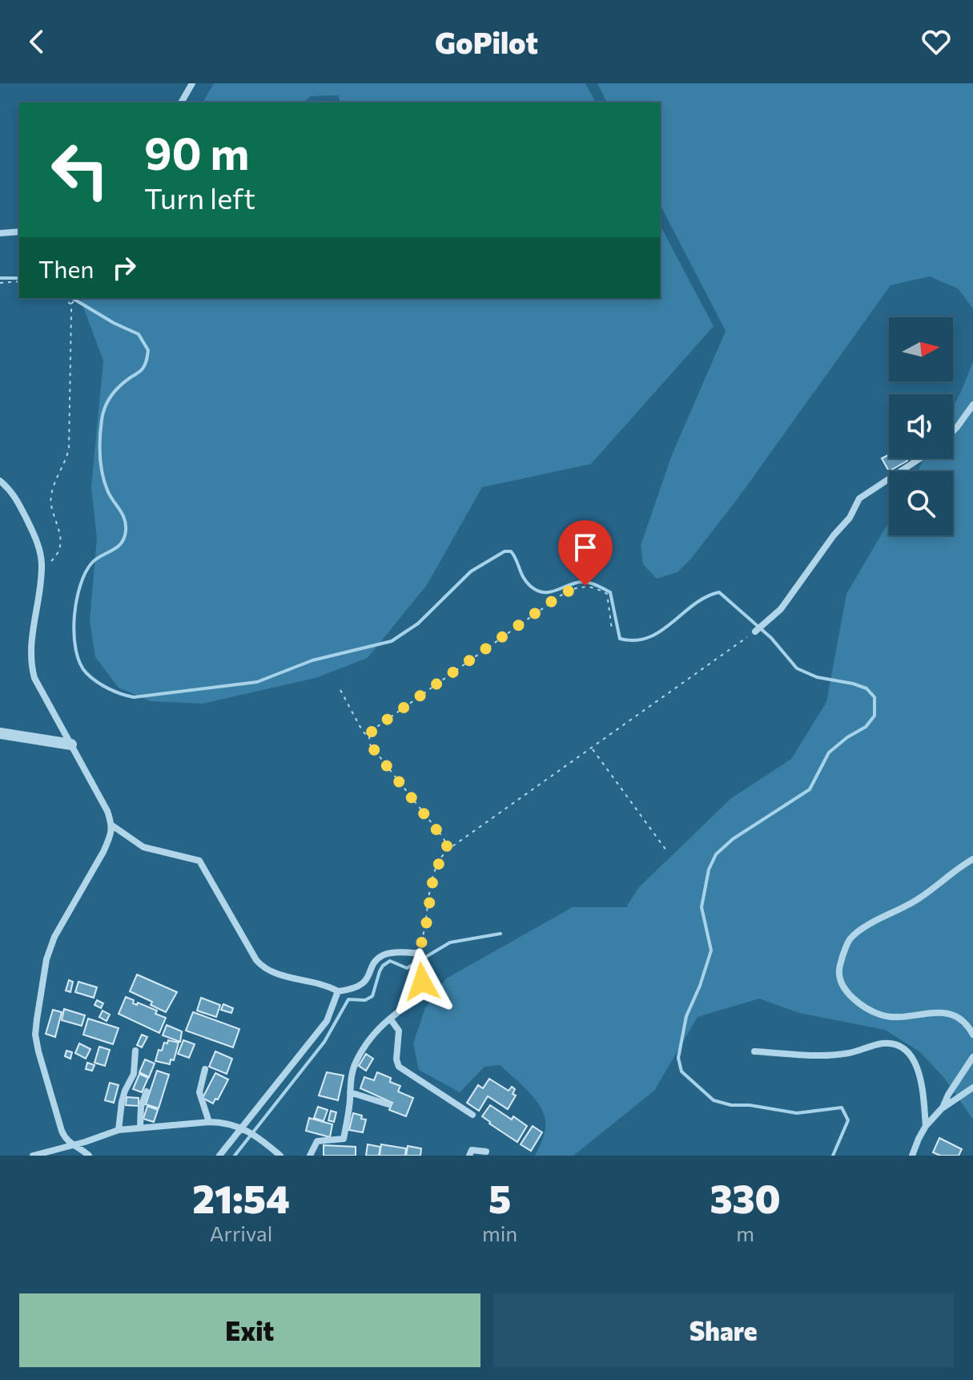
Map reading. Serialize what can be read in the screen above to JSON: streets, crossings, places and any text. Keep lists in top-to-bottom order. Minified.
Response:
{"north":"right","page":{"header":"GoPilot","turn":["90 m","Turn left"],"then":"Then","eta":["21:54","Arrival","5","min","330","m"],"buttons":["Exit","Share"]}}
